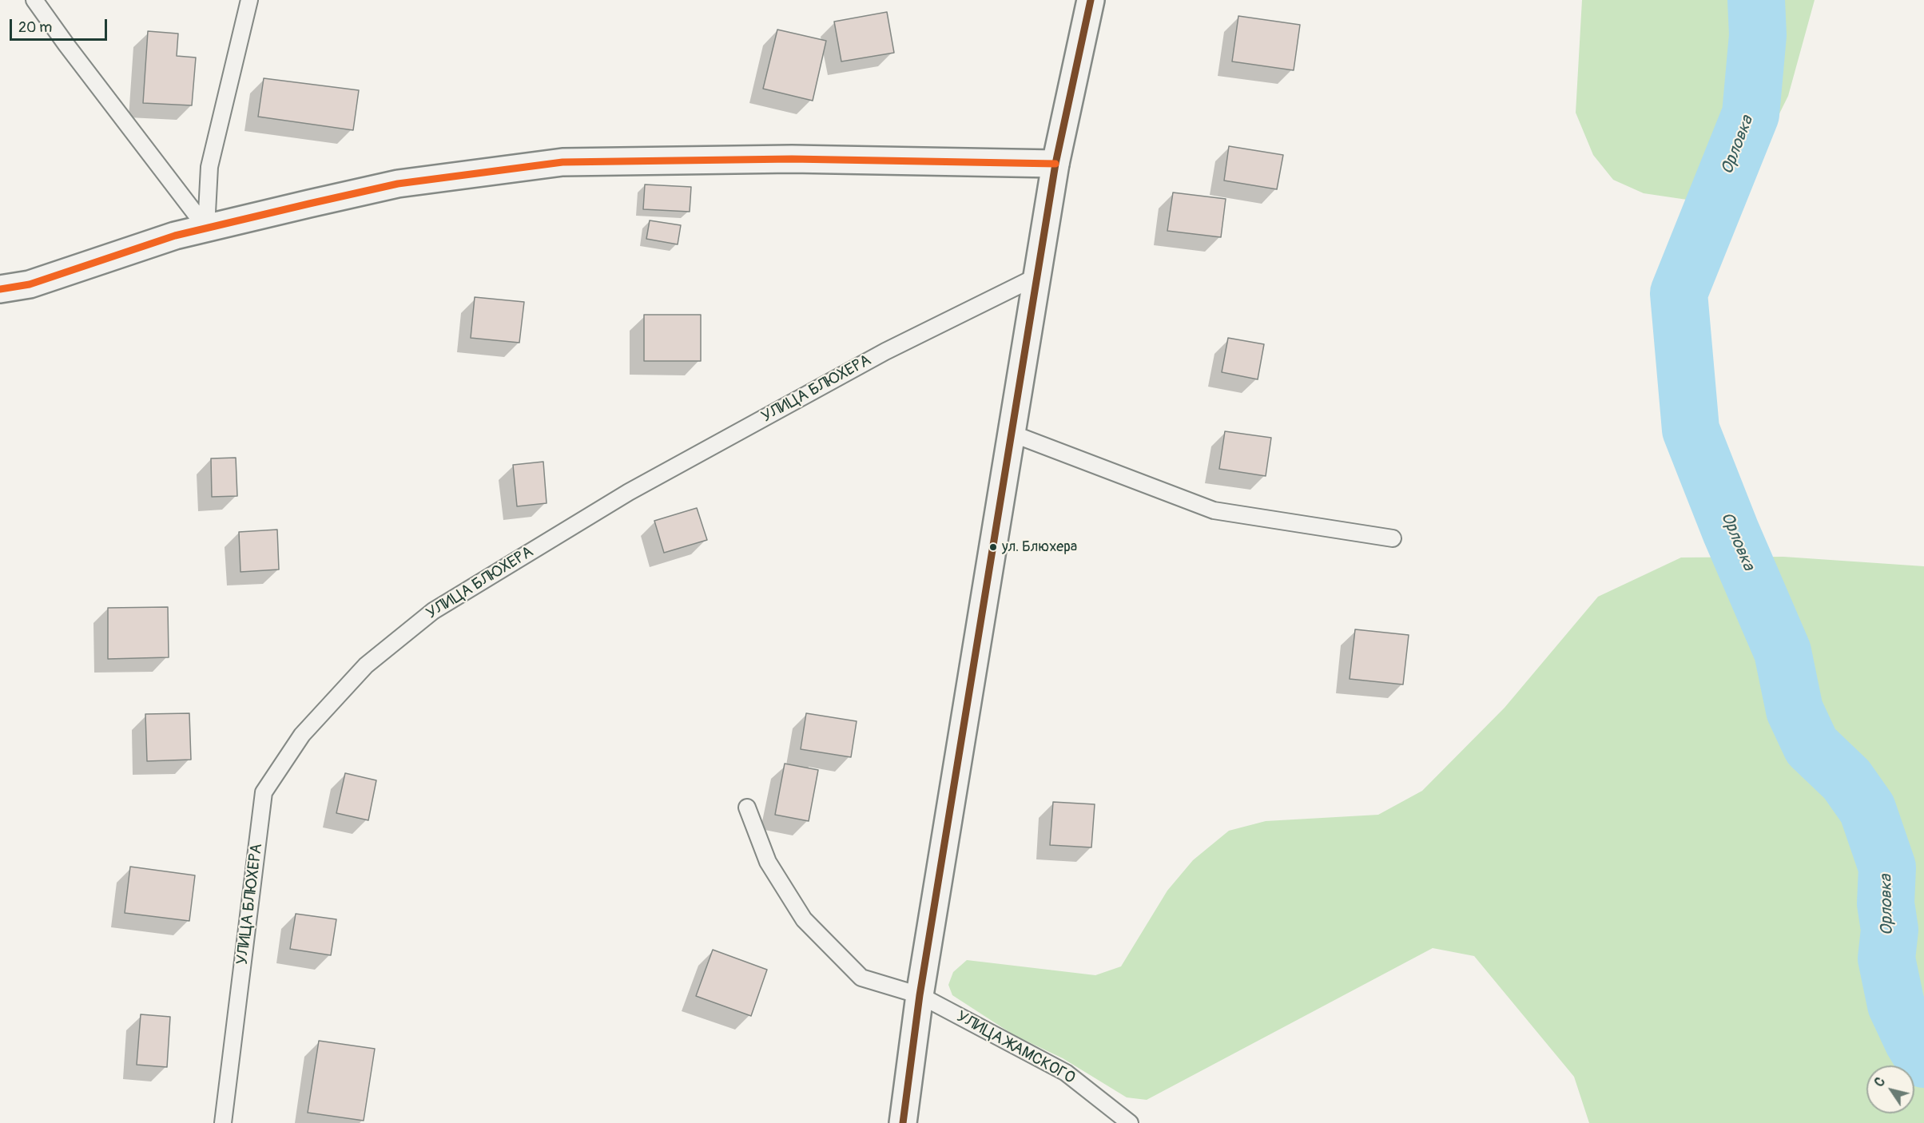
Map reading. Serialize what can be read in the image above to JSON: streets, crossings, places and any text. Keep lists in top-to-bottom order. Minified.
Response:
{"streets":{"lane":["УЛИЦА БЛЮХЕРА","УЛИЦА ЖАМСКОГО"]},"water":["Орловка"],"places":["ул. Блюхера"],"scale_bar":"20 m","north":"top left"}
